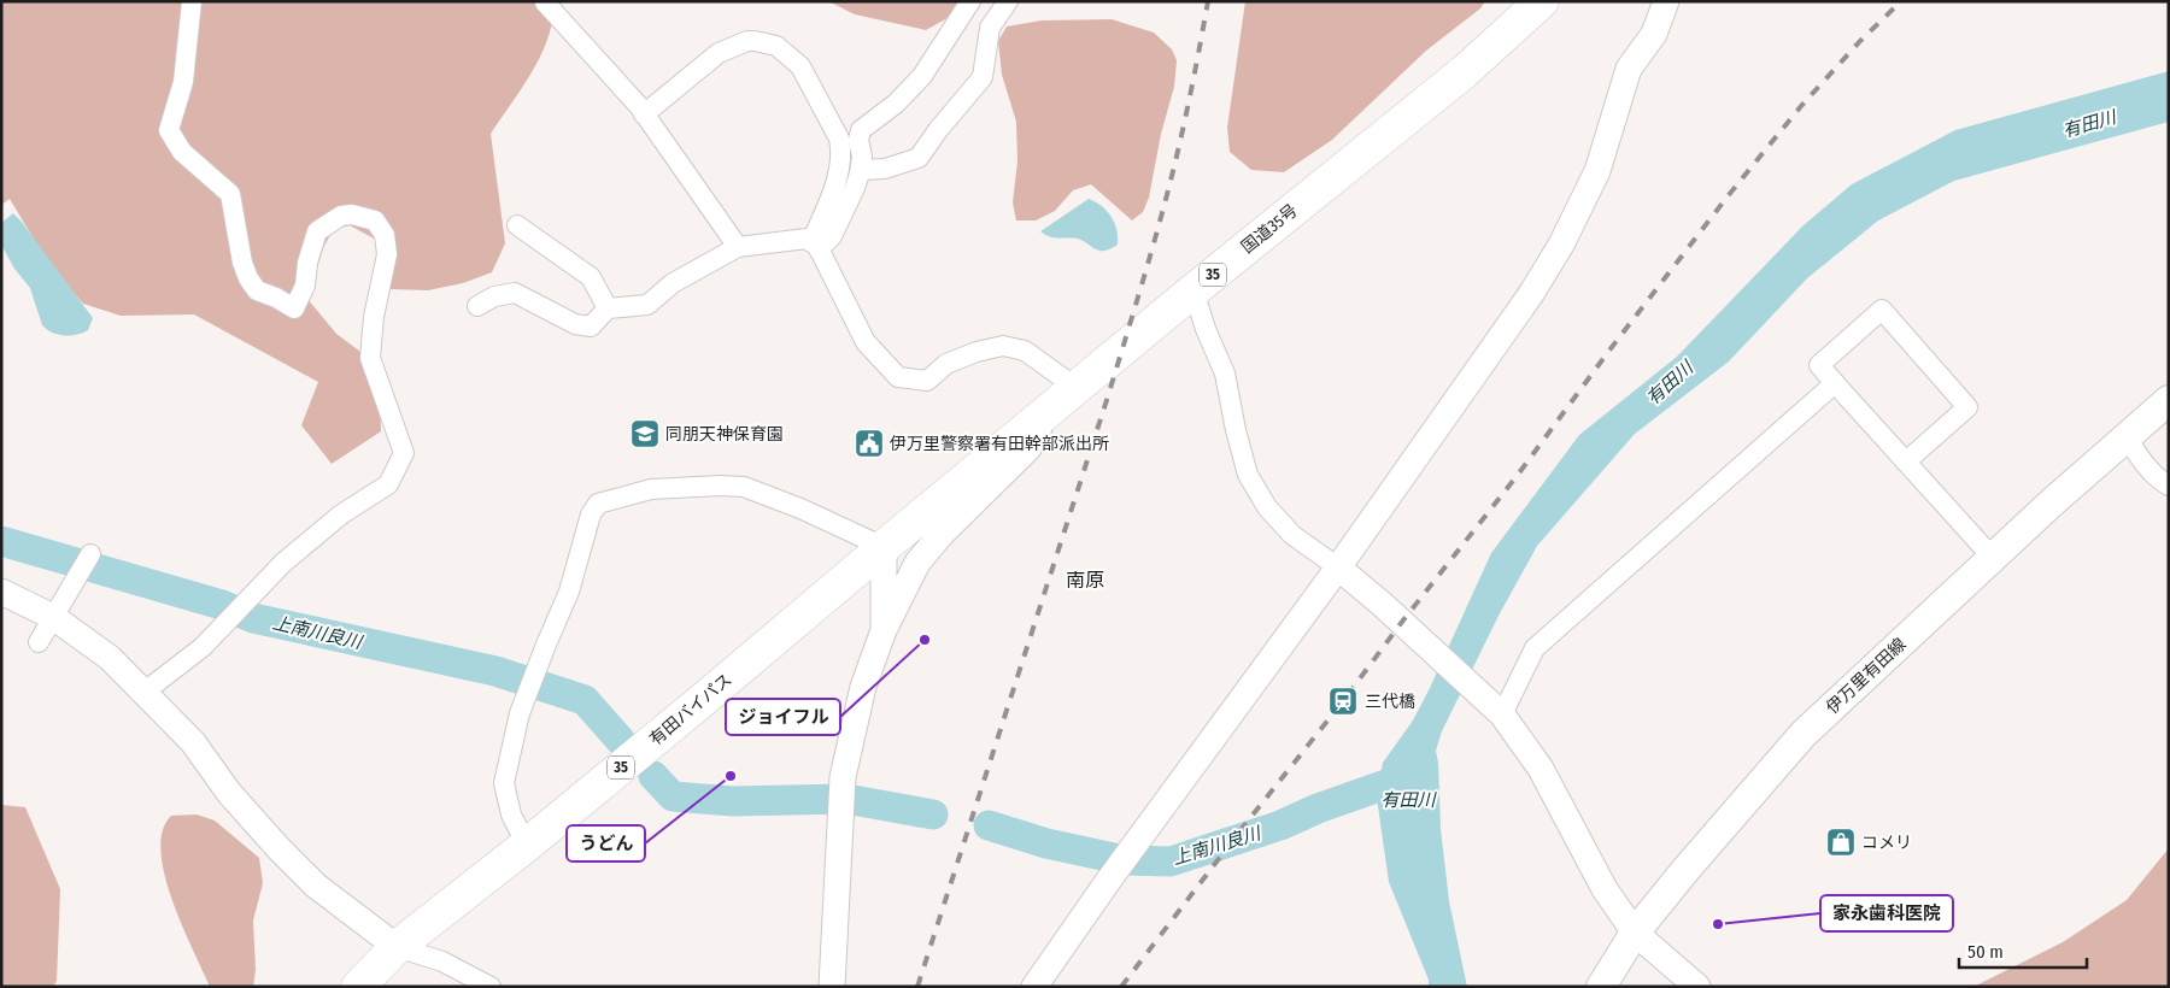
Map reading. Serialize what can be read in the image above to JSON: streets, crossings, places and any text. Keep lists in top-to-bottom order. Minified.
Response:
{"streets":{"highway":["国道35号","35","有田バイパス"],"main road":["伊万里有田線"]},"crossings":[["国道35号","有田バイパス"]],"districts":["南原"],"water":["有田川","上南川良川"],"places":{"school or university":["同朋天神保育園"],"public building":["伊万里警察署有田幹部派出所"],"other":["ジョイフル","うどん","家永歯科医院"],"station":["三代橋"],"shop":["コメリ"]},"scale_bar":"50 m"}
